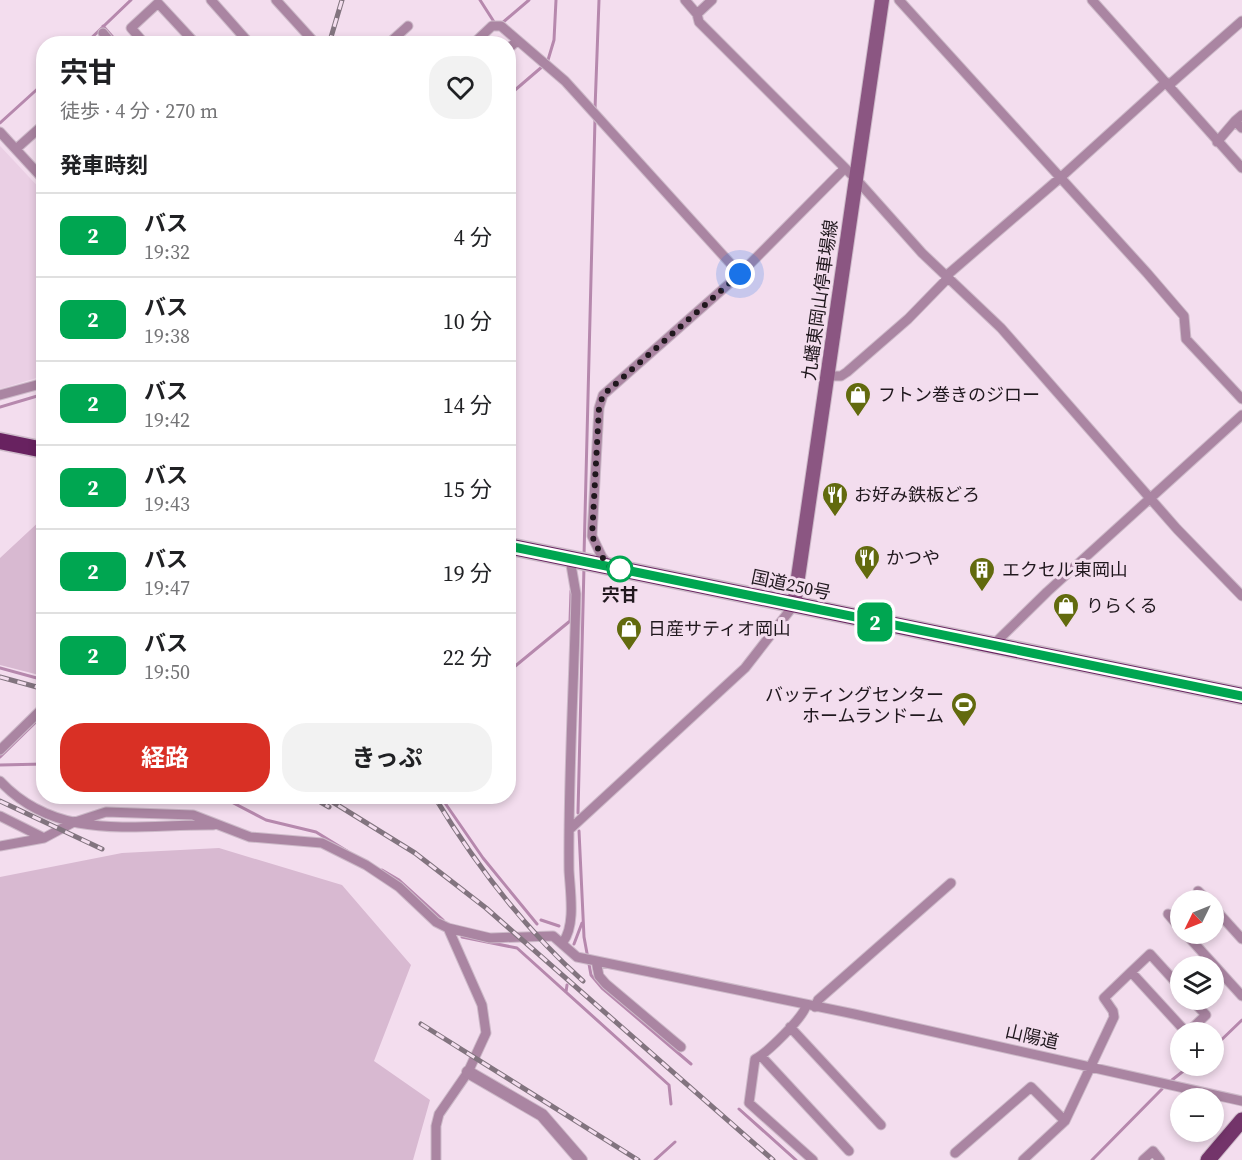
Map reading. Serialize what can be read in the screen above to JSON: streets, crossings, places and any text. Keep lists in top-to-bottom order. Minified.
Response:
{"streets":{"highway":["国道250号"],"main road":["九蟠東岡山停車場線"],"street":["山陽道"]},"crossings":[["九蟠東岡山停車場線","国道250号"]],"places":{"shop":["フトン巻きのジロー","りらくる","日産サティオ岡山"],"restaurant":["お好み鉄板どろ","かつや"],"other":["宍甘"],"building":["エクセル東岡山"],"sports":["バッティングセンター ホームランドーム"]},"lines":["bus line 2"],"north":"bottom left","page":{"on_map":"2","heading":[["宍甘","徒歩 · 4 分 · 270 m"],"発車時刻"],"list":[{"mark":"2","name":"バス","note":"19:32","value":"4 分"},{"mark":"2","name":"バス","note":"19:38","value":"10 分"},{"mark":"2","name":"バス","note":"19:42","value":"14 分"},{"mark":"2","name":"バス","note":"19:43","value":"15 分"},{"mark":"2","name":"バス","note":"19:47","value":"19 分"},{"mark":"2","name":"バス","note":"19:50","value":"22 分"}],"buttons":["経路","きっぷ"],"map_buttons":["+","−"]}}
